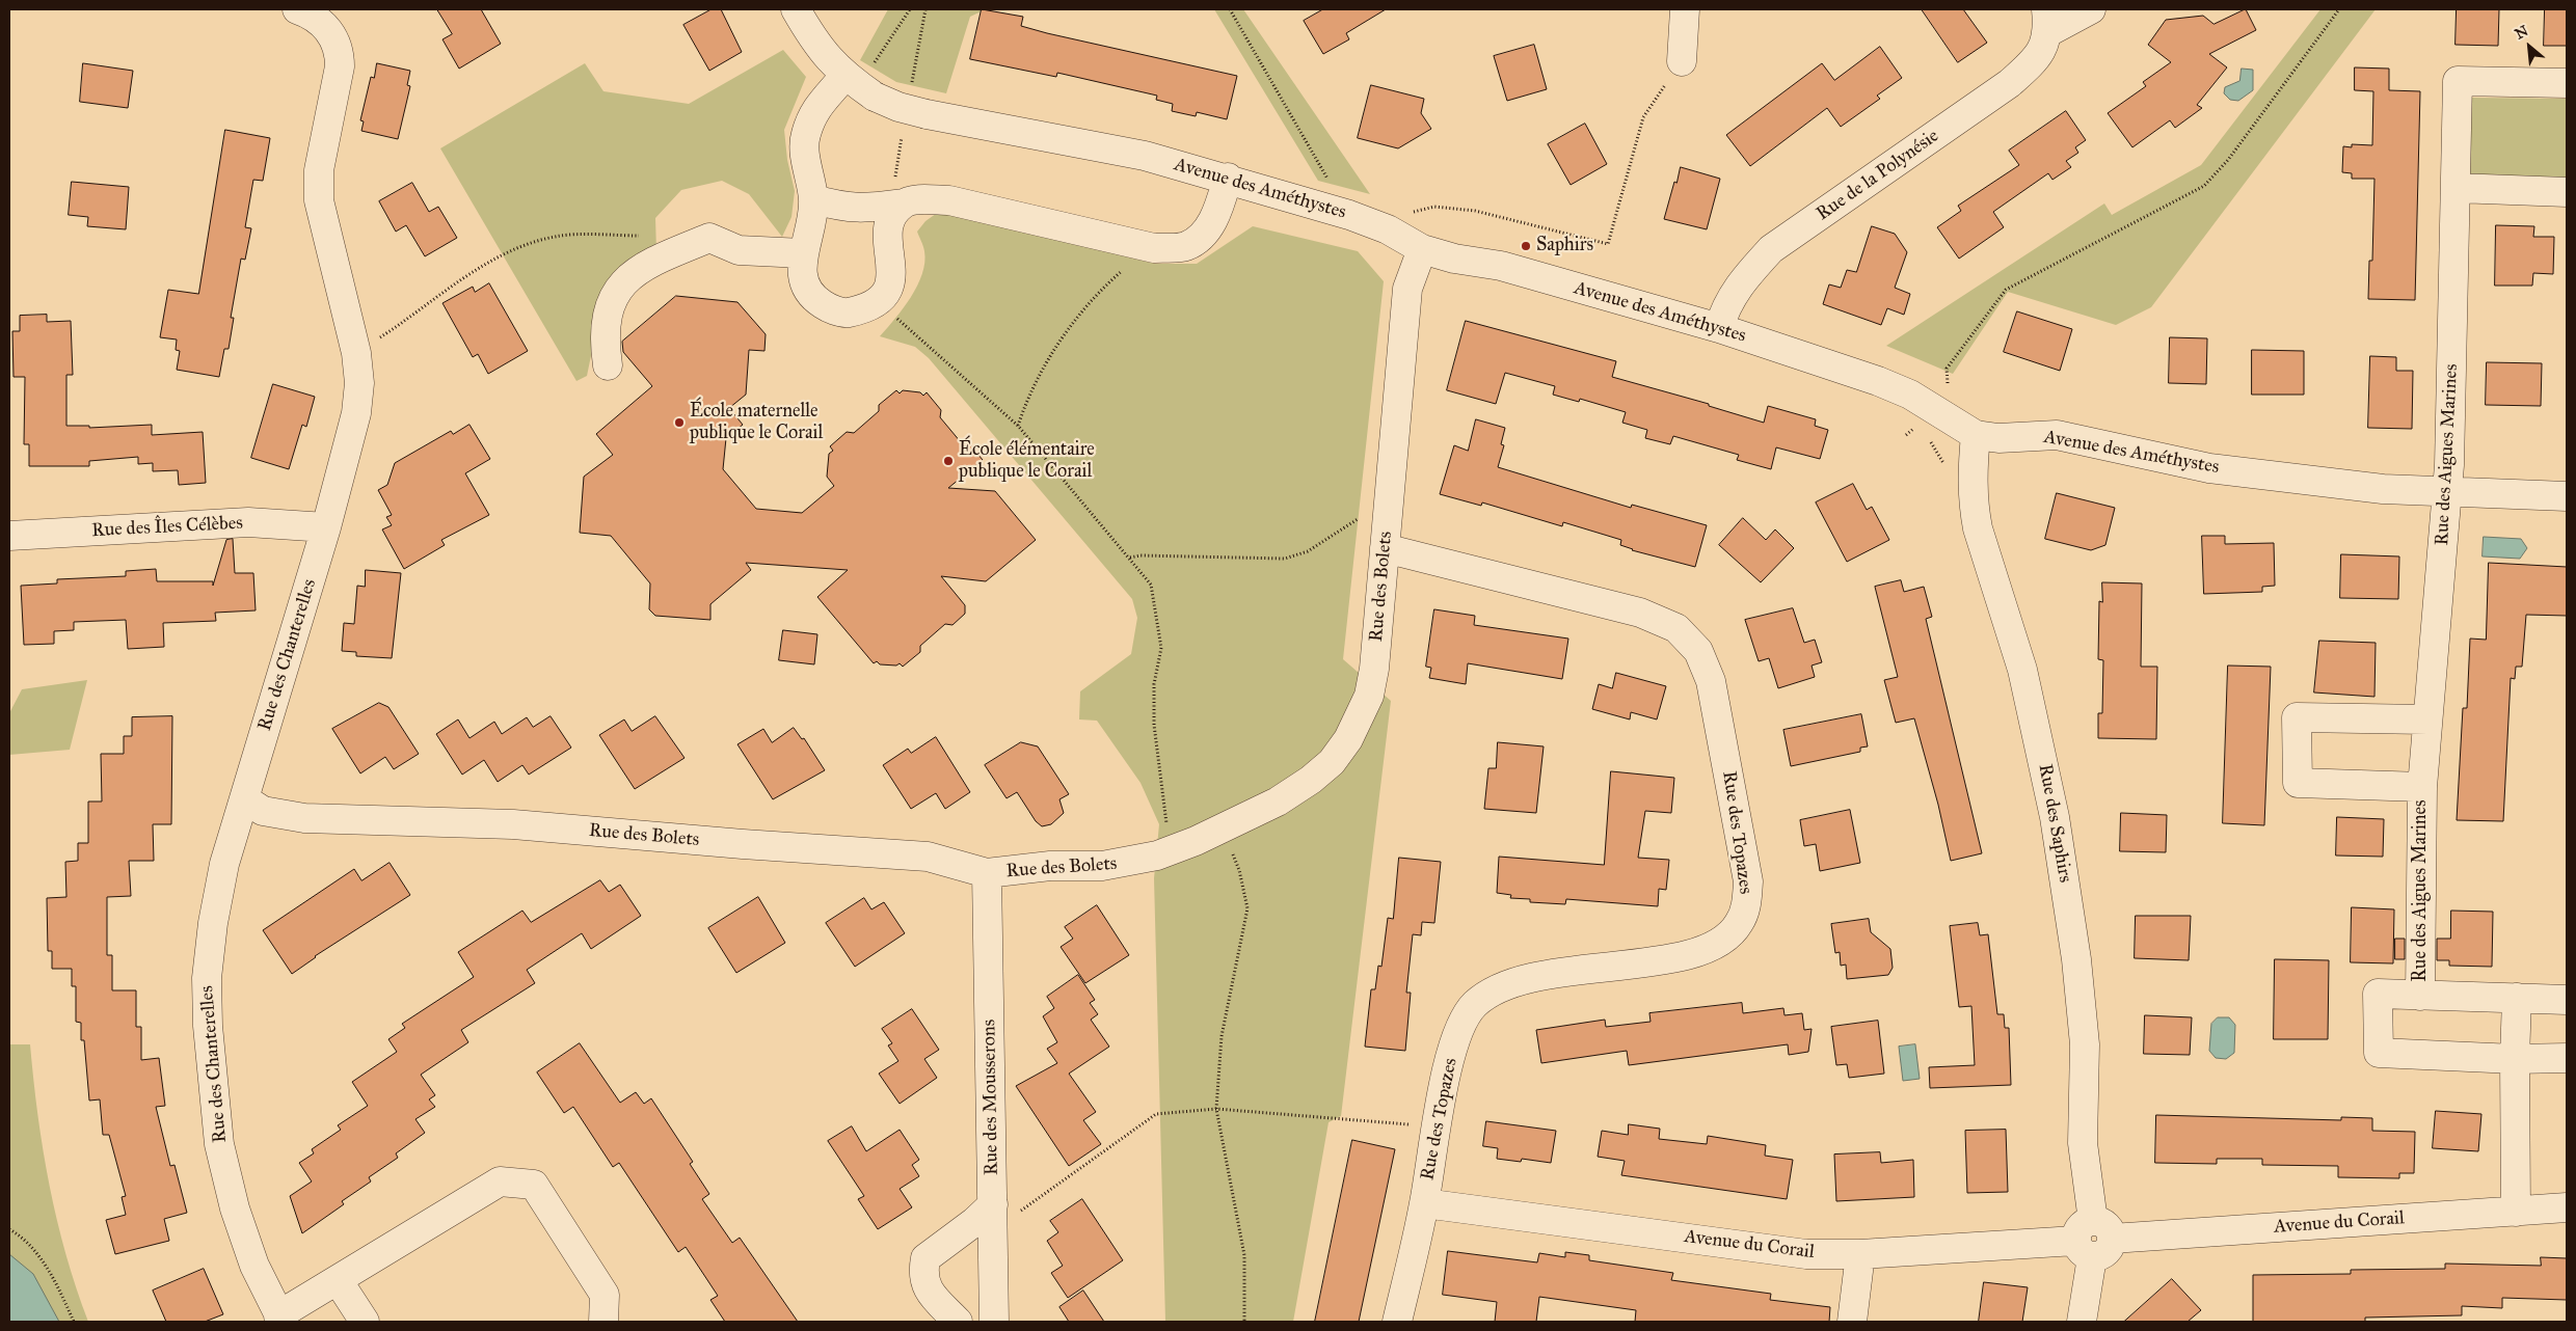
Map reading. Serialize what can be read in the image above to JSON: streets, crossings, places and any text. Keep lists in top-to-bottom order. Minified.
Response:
{"streets":{"street":["Rue de la Polynésie","Avenue des Améthystes","Rue des Aigues Marines","Rue des Îles Célèbes","Rue des Bolets","Rue des Chanterelles","Rue des Saphirs","Rue des Topazes","Rue des Mousserons","Avenue du Corail"]},"crossings":[["Rue de la Polynésie","Avenue des Améthystes"],["Avenue des Améthystes","Rue des Aigues Marines"],["Avenue des Améthystes","Rue des Bolets"],["Avenue des Améthystes","Rue des Saphirs"],["Rue des Îles Célèbes","Rue des Chanterelles"],["Rue des Bolets","Rue des Chanterelles"],["Rue des Bolets","Rue des Topazes"],["Rue des Bolets","Rue des Mousserons"],["Rue des Saphirs","Avenue du Corail"],["Rue des Topazes","Avenue du Corail"]],"places":["Saphirs","École maternelle publique le Corail","École élémentaire publique le Corail"],"north":"top left"}
